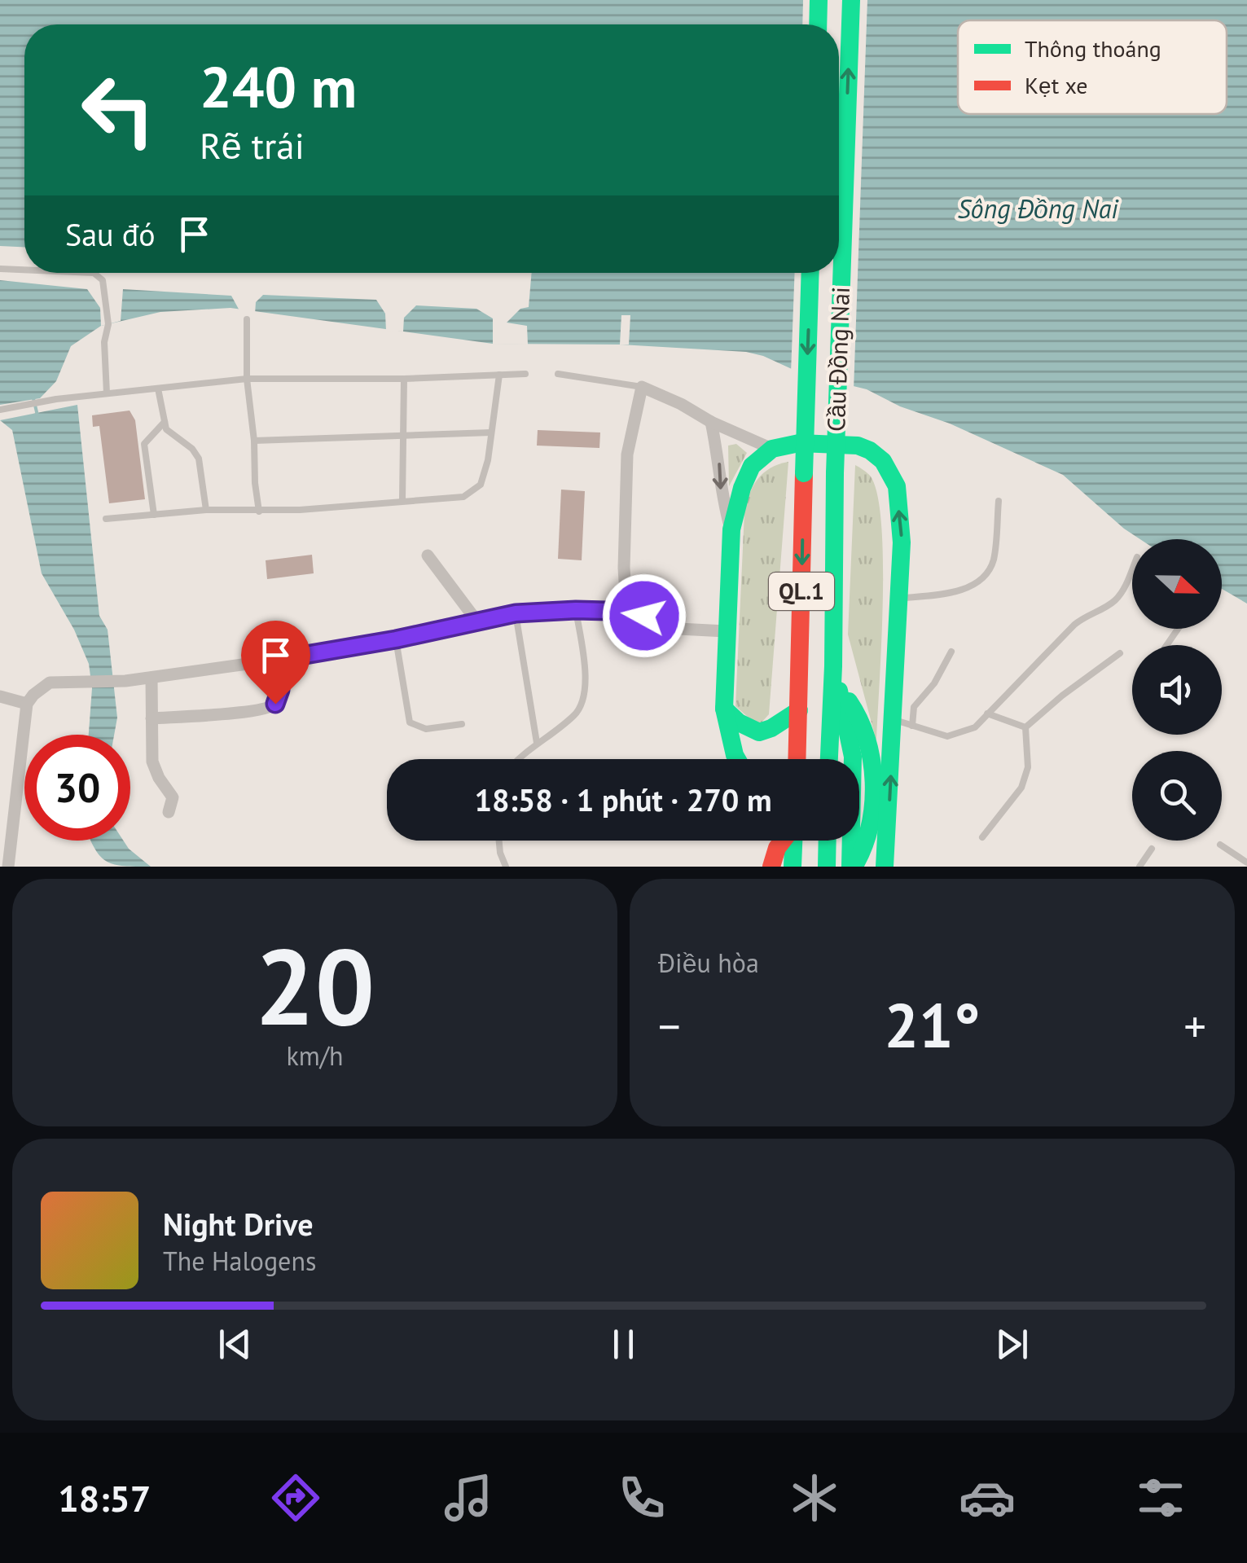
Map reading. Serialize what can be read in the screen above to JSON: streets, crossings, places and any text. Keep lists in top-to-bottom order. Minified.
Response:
{"streets":{"highway":["Cầu Đồng Nai","QL.1"]},"crossings":[["Cầu Đồng Nai","QL.1"]],"water":["Sông Đồng Nai"],"legend":["Thông thoáng","Kẹt xe"],"north":"right","page":{"turn":["240 m","Rẽ trái"],"then":"Sau đó","limit":"30","trip":"18:58 · 1 phút · 270 m","tile":[["20","km/h"],"Điều hòa"],"heat":["−","21°","+"],"song":["Night Drive","The Halogens"],"tabs":"18:57"}}
